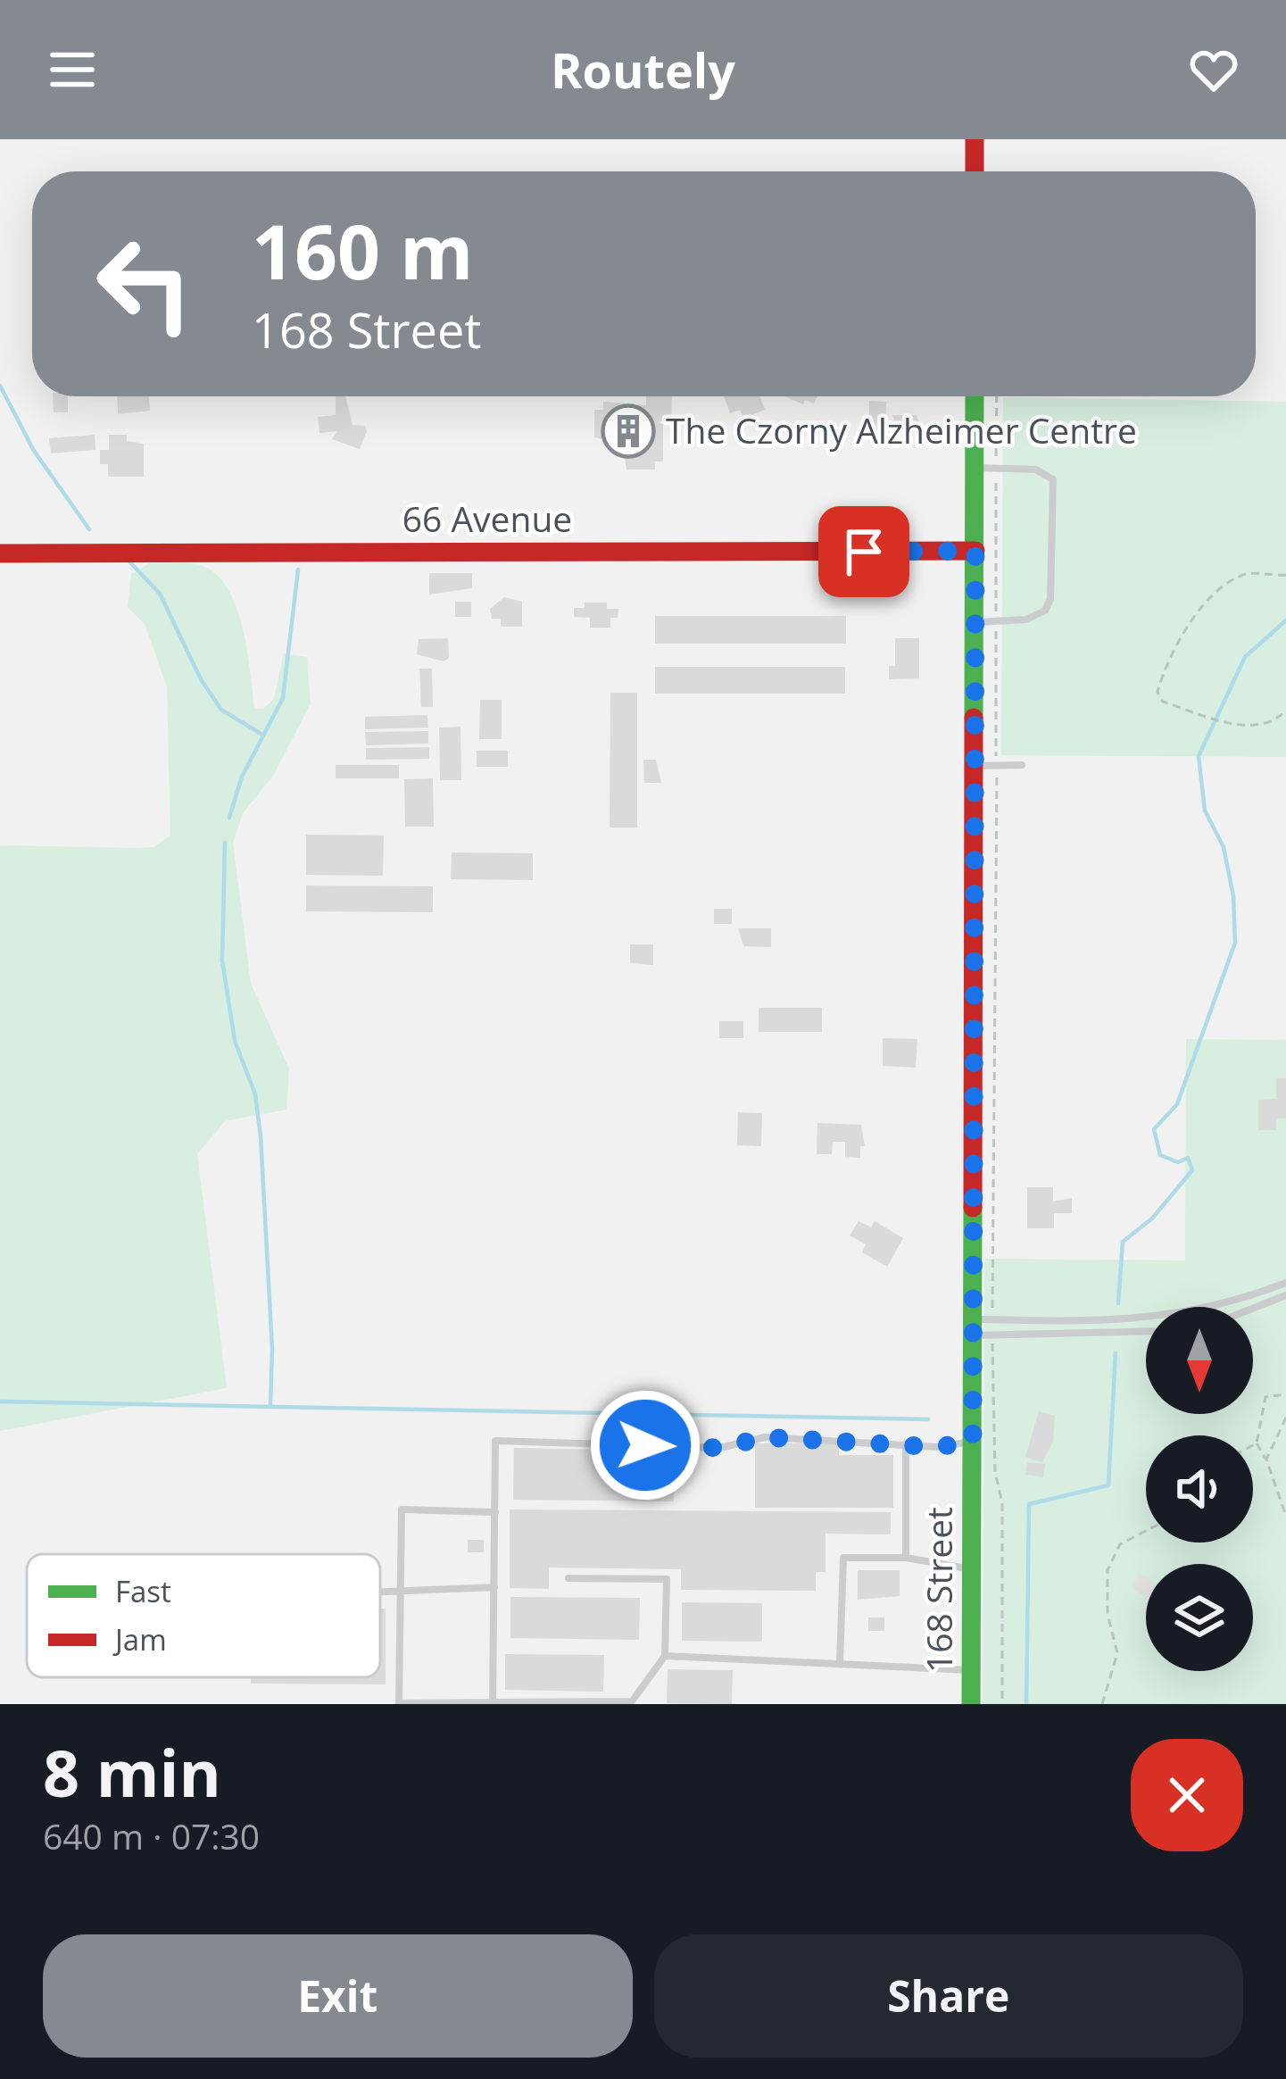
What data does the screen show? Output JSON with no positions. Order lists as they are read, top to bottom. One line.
{"streets":{"main road":["66 Avenue","168 Street"]},"crossings":[["66 Avenue","168 Street"]],"places":{"building":["The Czorny Alzheimer Centre"]},"legend":["Fast","Jam"],"north":"bottom","page":{"header":"Routely","turn":["160 m","168 Street"],"heading":["8 min","640 m · 07:30"],"buttons":["Exit","Share"]}}
